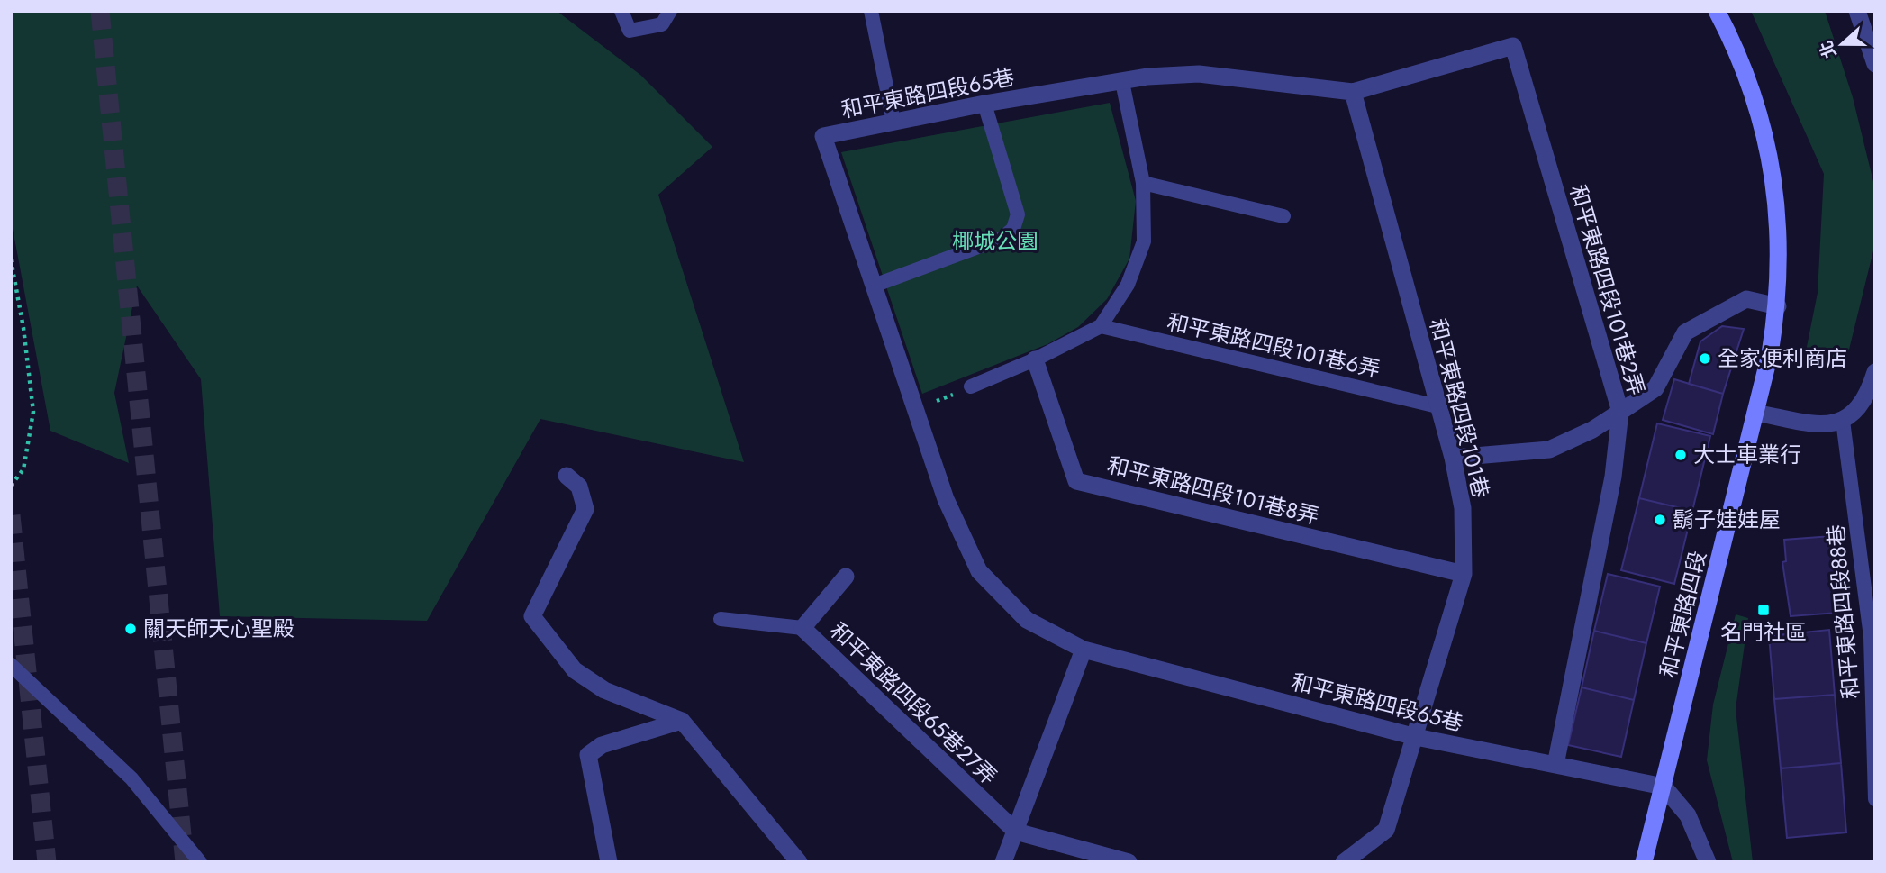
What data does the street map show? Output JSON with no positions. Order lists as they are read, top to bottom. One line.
{"streets":{"main road":["和平東路四段"],"street":["和平東路四段65巷","和平東路四段101巷2弄","和平東路四段101巷","和平東路四段101巷8弄","和平東路四段65巷27弄"],"lane":["和平東路四段101巷6弄","和平東路四段88巷"]},"crossings":[["和平東路四段65巷","和平東路四段101巷2弄"],["和平東路四段65巷","和平東路四段101巷"],["和平東路四段65巷","和平東路四段"],["和平東路四段101巷2弄","和平東路四段101巷"],["和平東路四段101巷6弄","和平東路四段101巷"],["和平東路四段101巷","和平東路四段101巷8弄"]],"parks":["椰城公園"],"places":{"other":["全家便利商店","大士車業行","鬍子娃娃屋","關天師天心聖殿"],"transit":["名門社區"]},"north":"left"}
